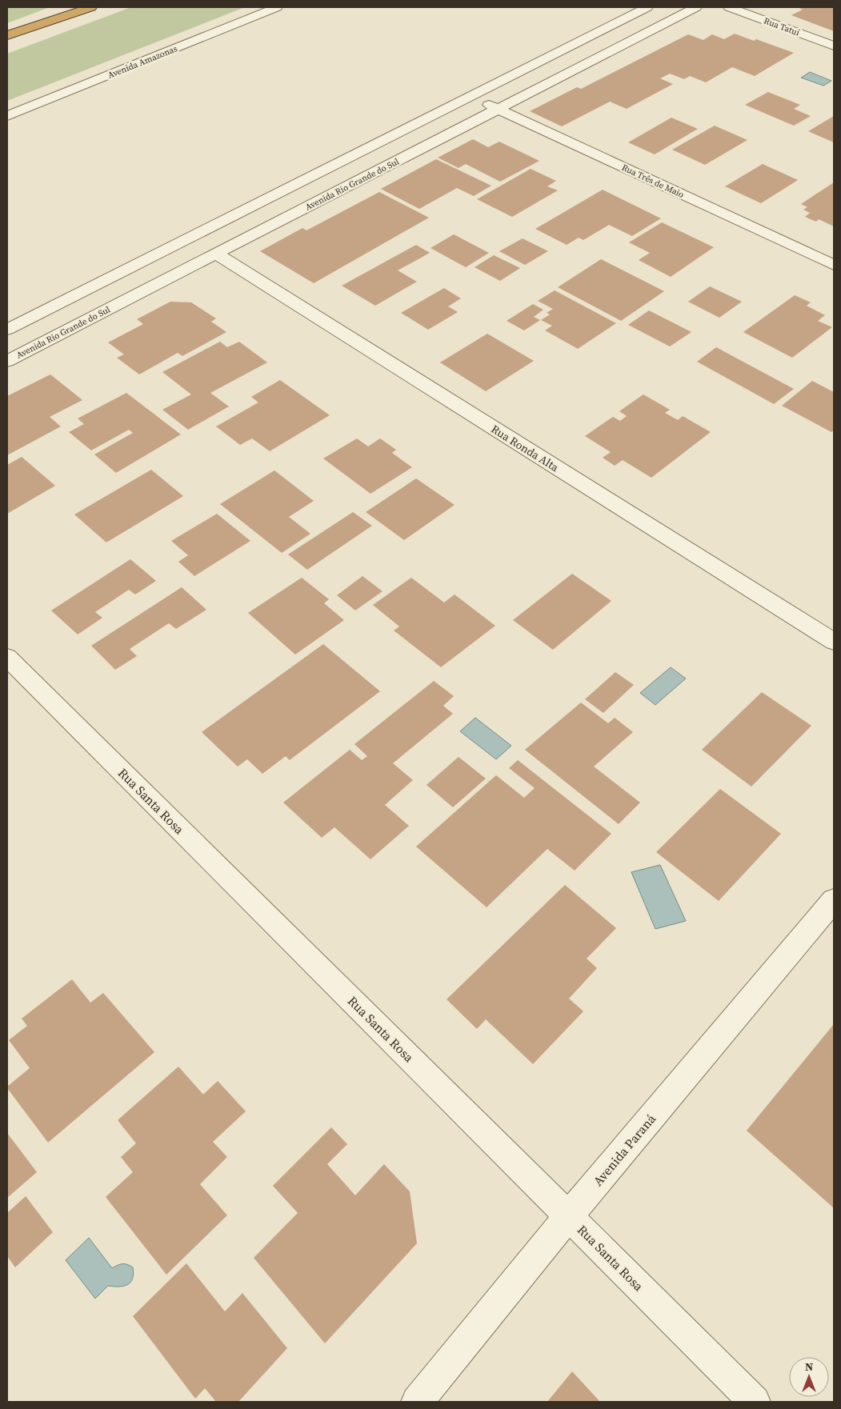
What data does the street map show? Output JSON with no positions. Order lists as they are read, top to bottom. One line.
{"streets":{"street":["Rua Tatuí","Avenida Amazonas","Rua Três de Maio","Avenida Rio Grande do Sul","Rua Ronda Alta","Rua Santa Rosa","Avenida Paraná"]},"crossings":[["Rua Três de Maio","Avenida Rio Grande do Sul"],["Avenida Rio Grande do Sul","Rua Ronda Alta"],["Rua Santa Rosa","Avenida Paraná"]],"north":"top"}
